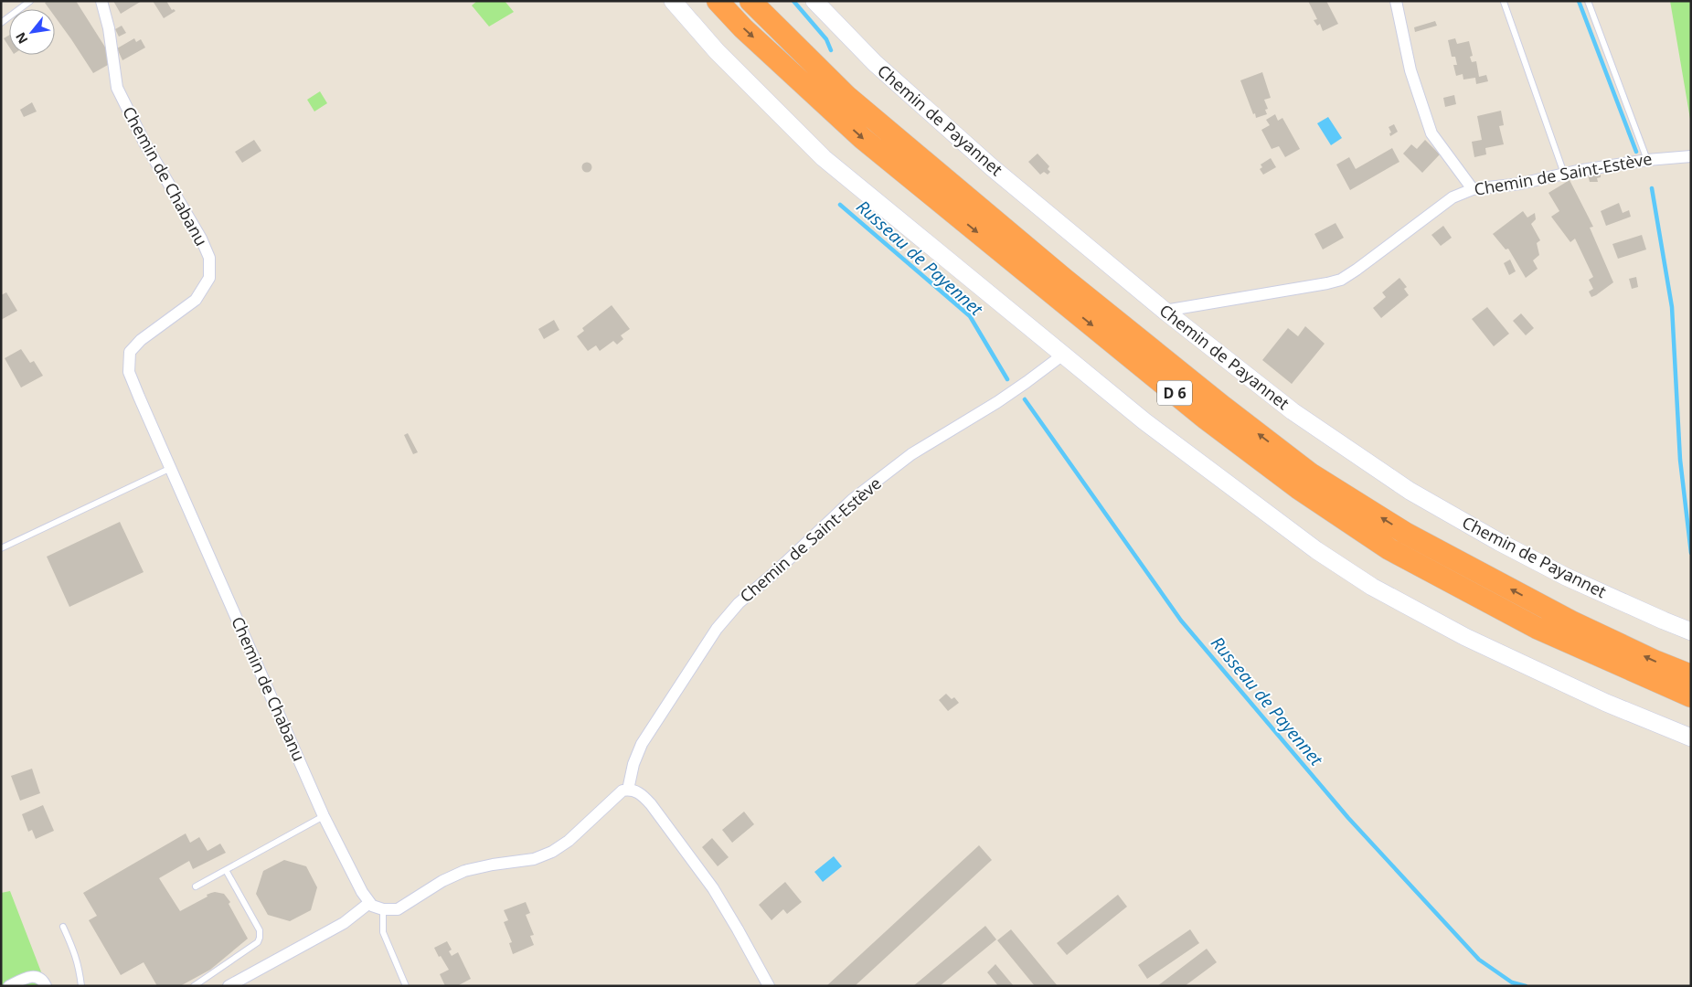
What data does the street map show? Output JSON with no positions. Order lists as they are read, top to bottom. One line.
{"streets":{"highway":["D 6"],"street":["Chemin de Payannet","Chemin de Saint-Estève","Chemin de Chabanu"]},"crossings":[["Chemin de Payannet","Chemin de Saint-Estève"]],"water":["Russeau de Payennet"],"north":"bottom left"}
